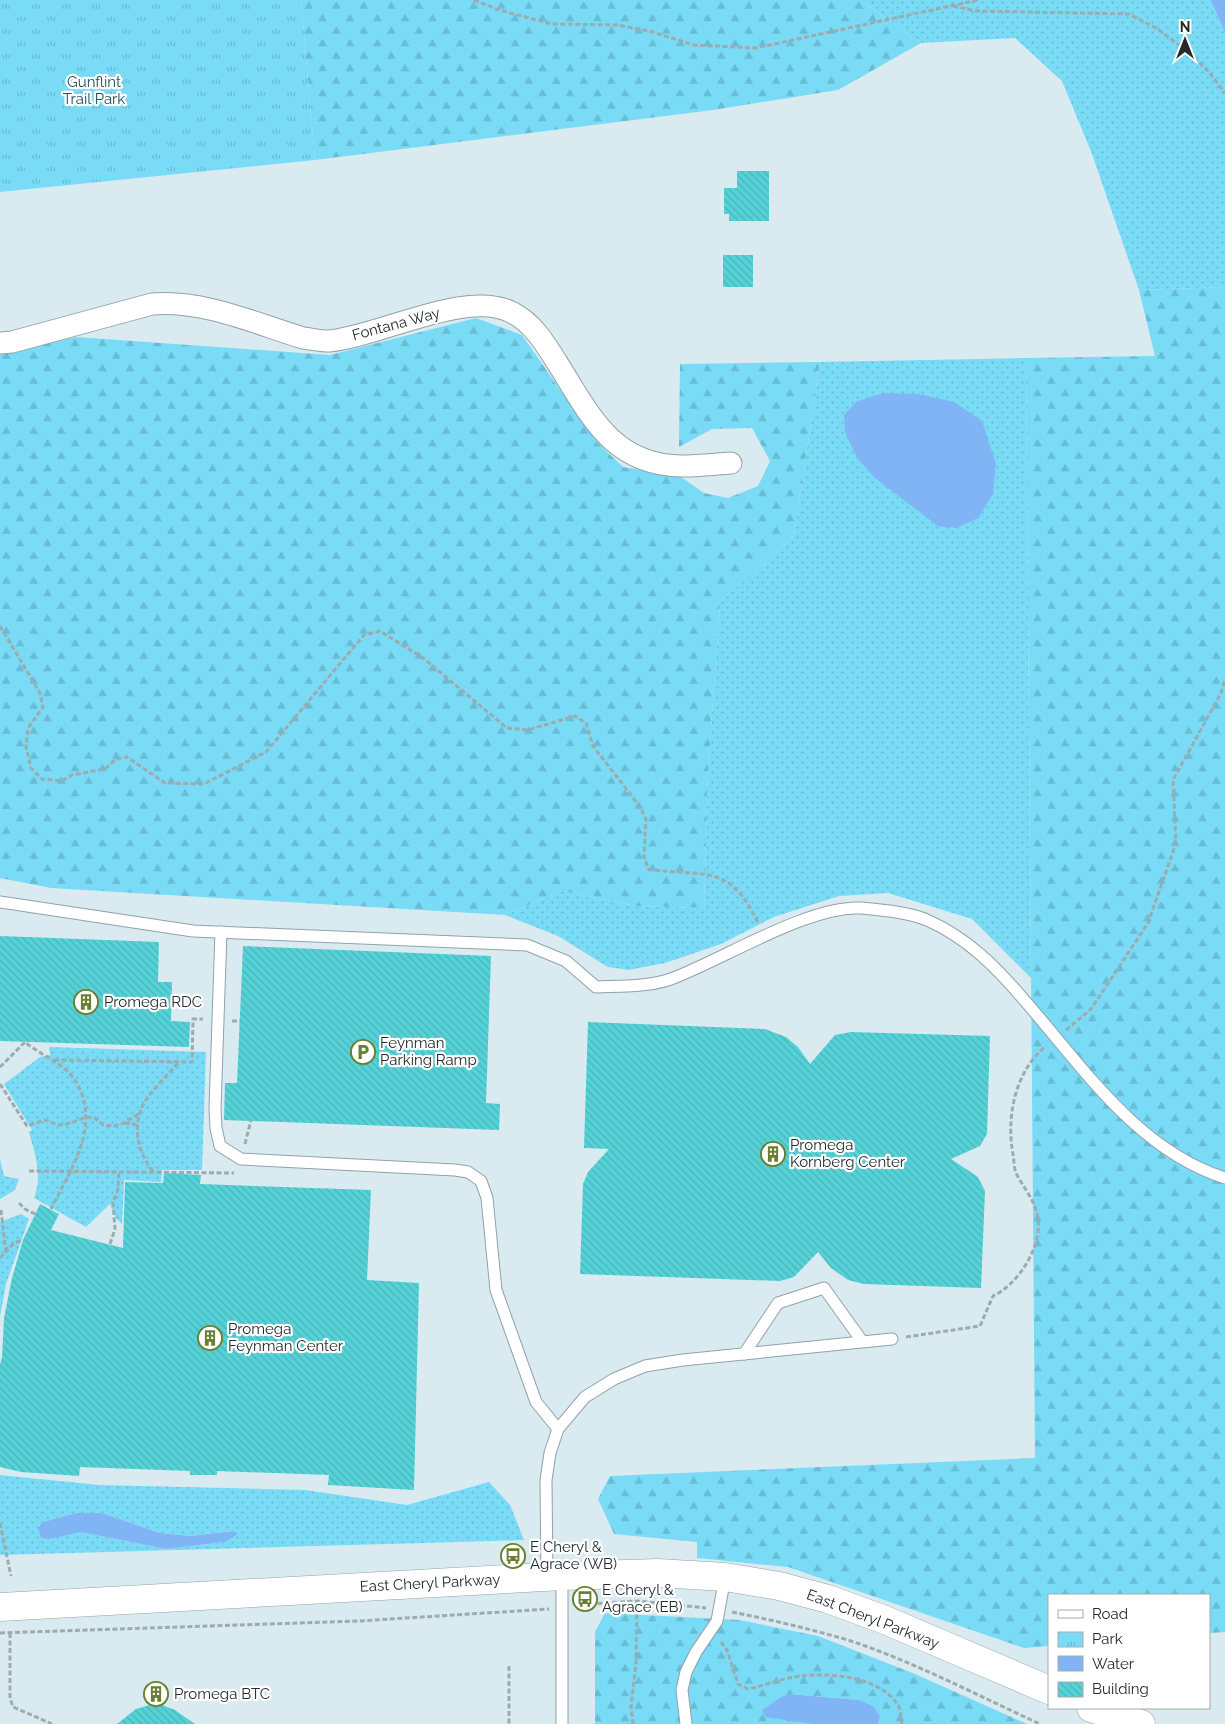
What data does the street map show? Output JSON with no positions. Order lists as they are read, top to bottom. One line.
{"streets":{"street":["Fontana Way","East Cheryl Parkway"]},"parks":["Gunflint Trail Park"],"places":{"building":["Promega RDC","Promega Kornberg Center","Promega Feynman Center","Promega BTC"],"parking":["Feynman Parking Ramp"],"bus stop":["E Cheryl & Agrace (WB)","E Cheryl & Agrace (EB)"]},"legend":["Road","Park","Water","Building"],"north":"top"}
